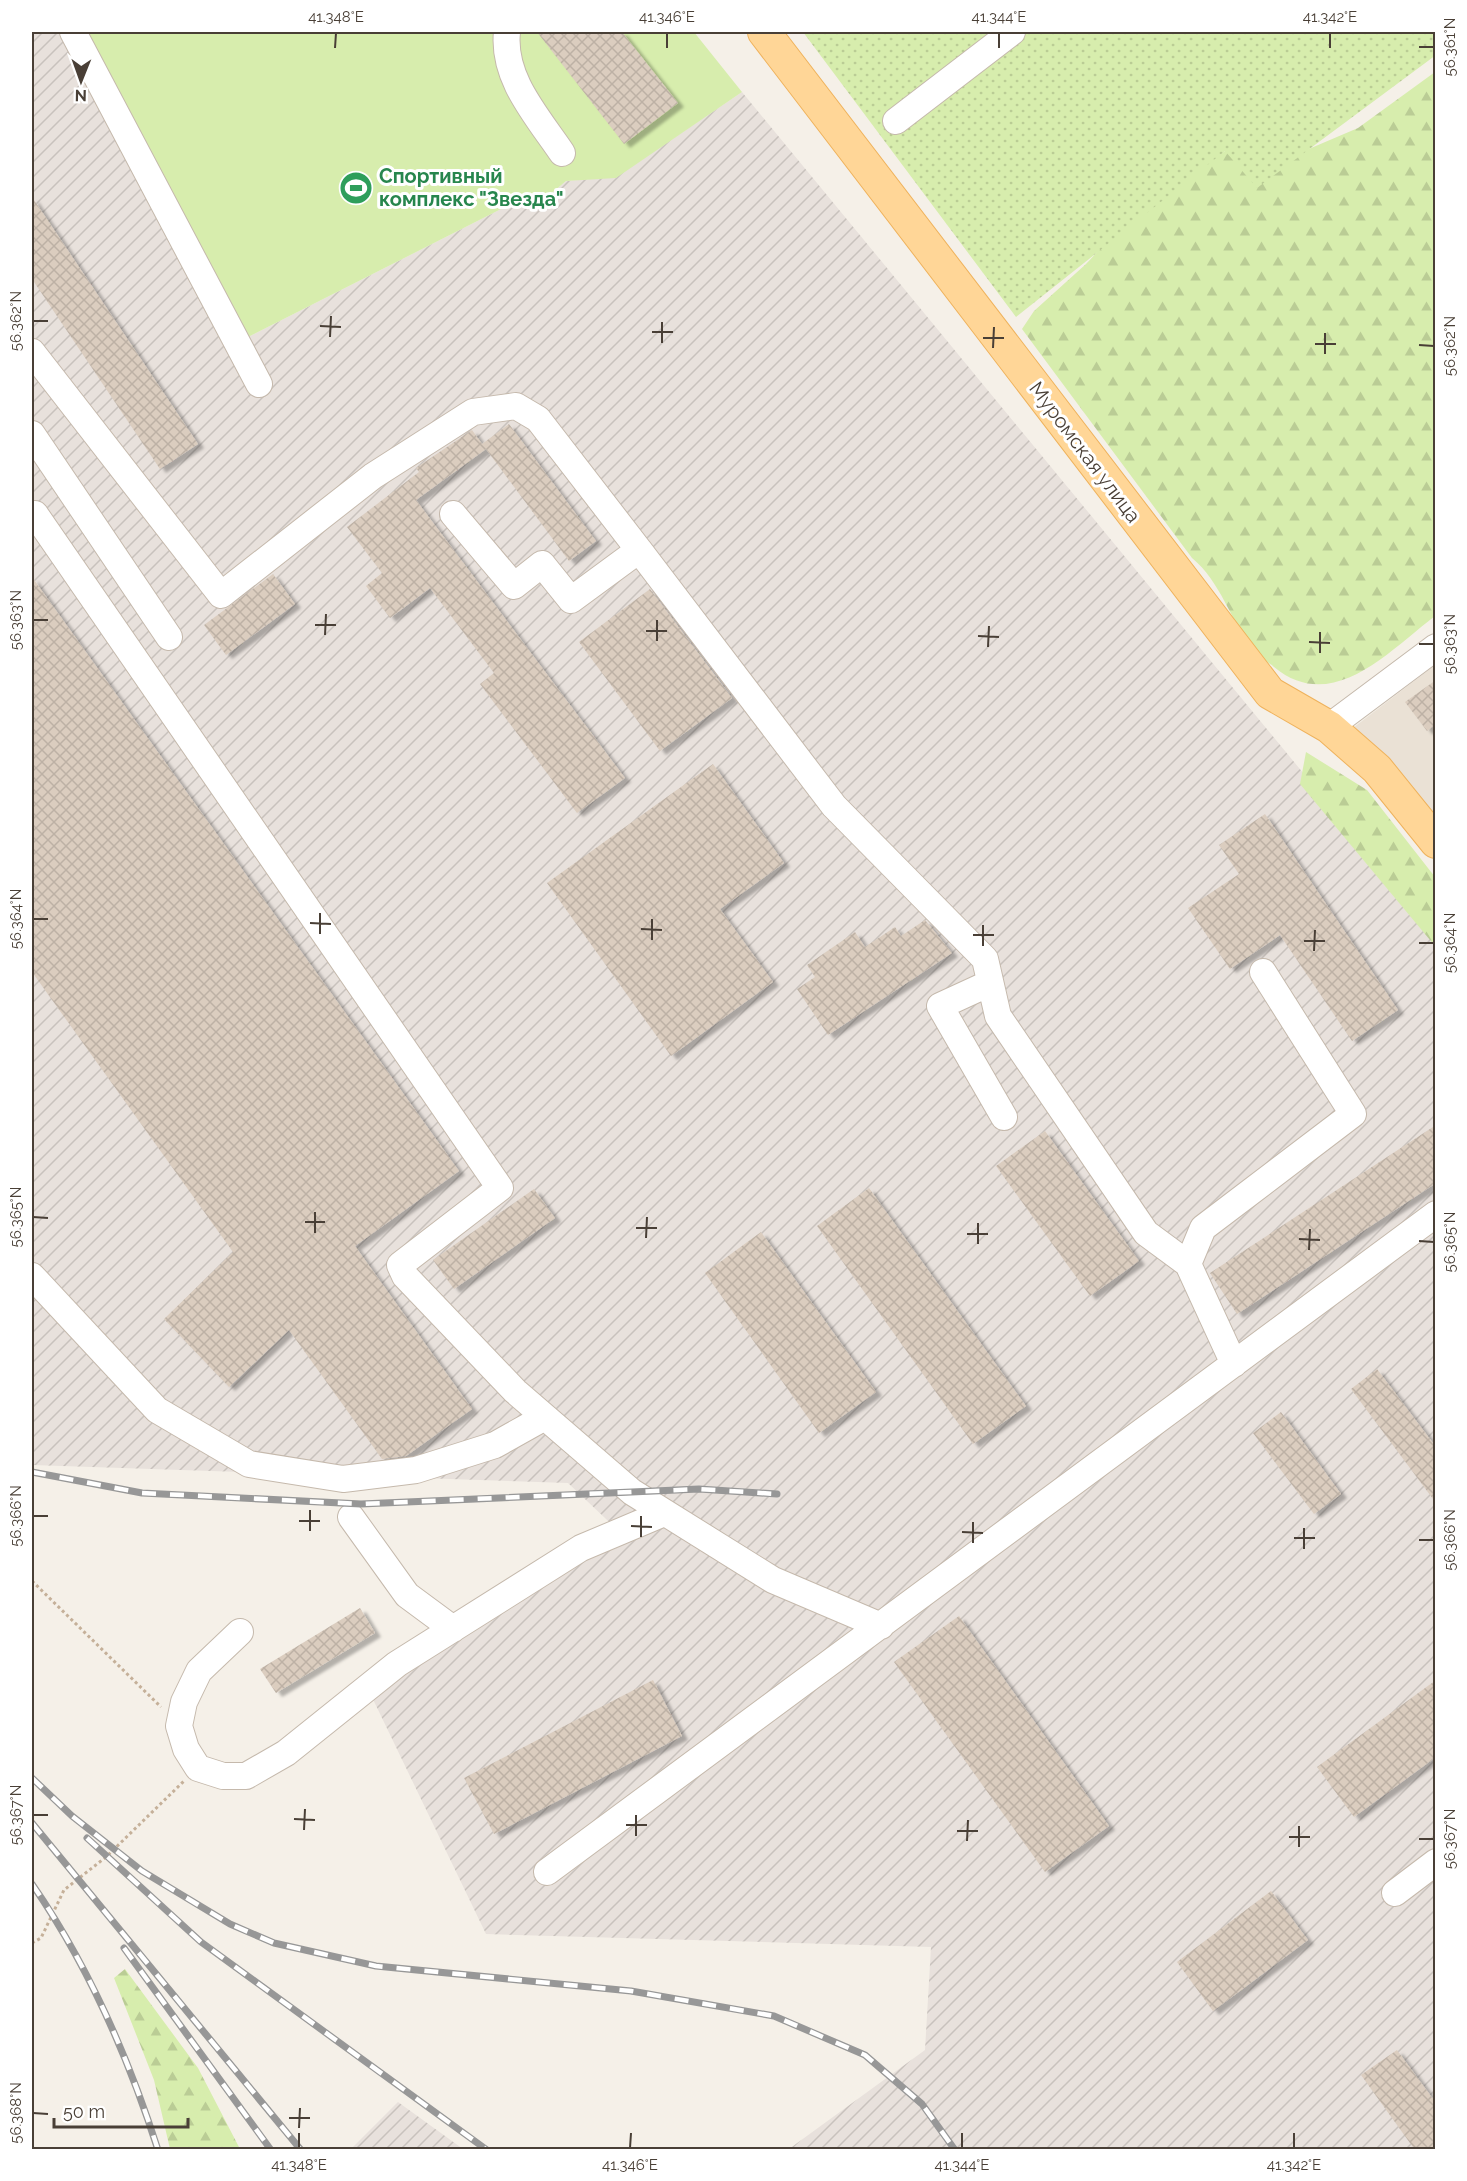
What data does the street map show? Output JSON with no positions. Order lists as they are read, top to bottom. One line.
{"streets":{"main road":["Муромская улица"]},"places":{"sports":["Спортивный комплекс \"Звезда\""]},"scale_bar":"50 m","north":"bottom","coordinates":["41.348°E","41.346°E","41.344°E","41.342°E","56.361°N","56.362°N","56.363°N","56.364°N","56.365°N","56.366°N","56.367°N","56.368°N"]}
